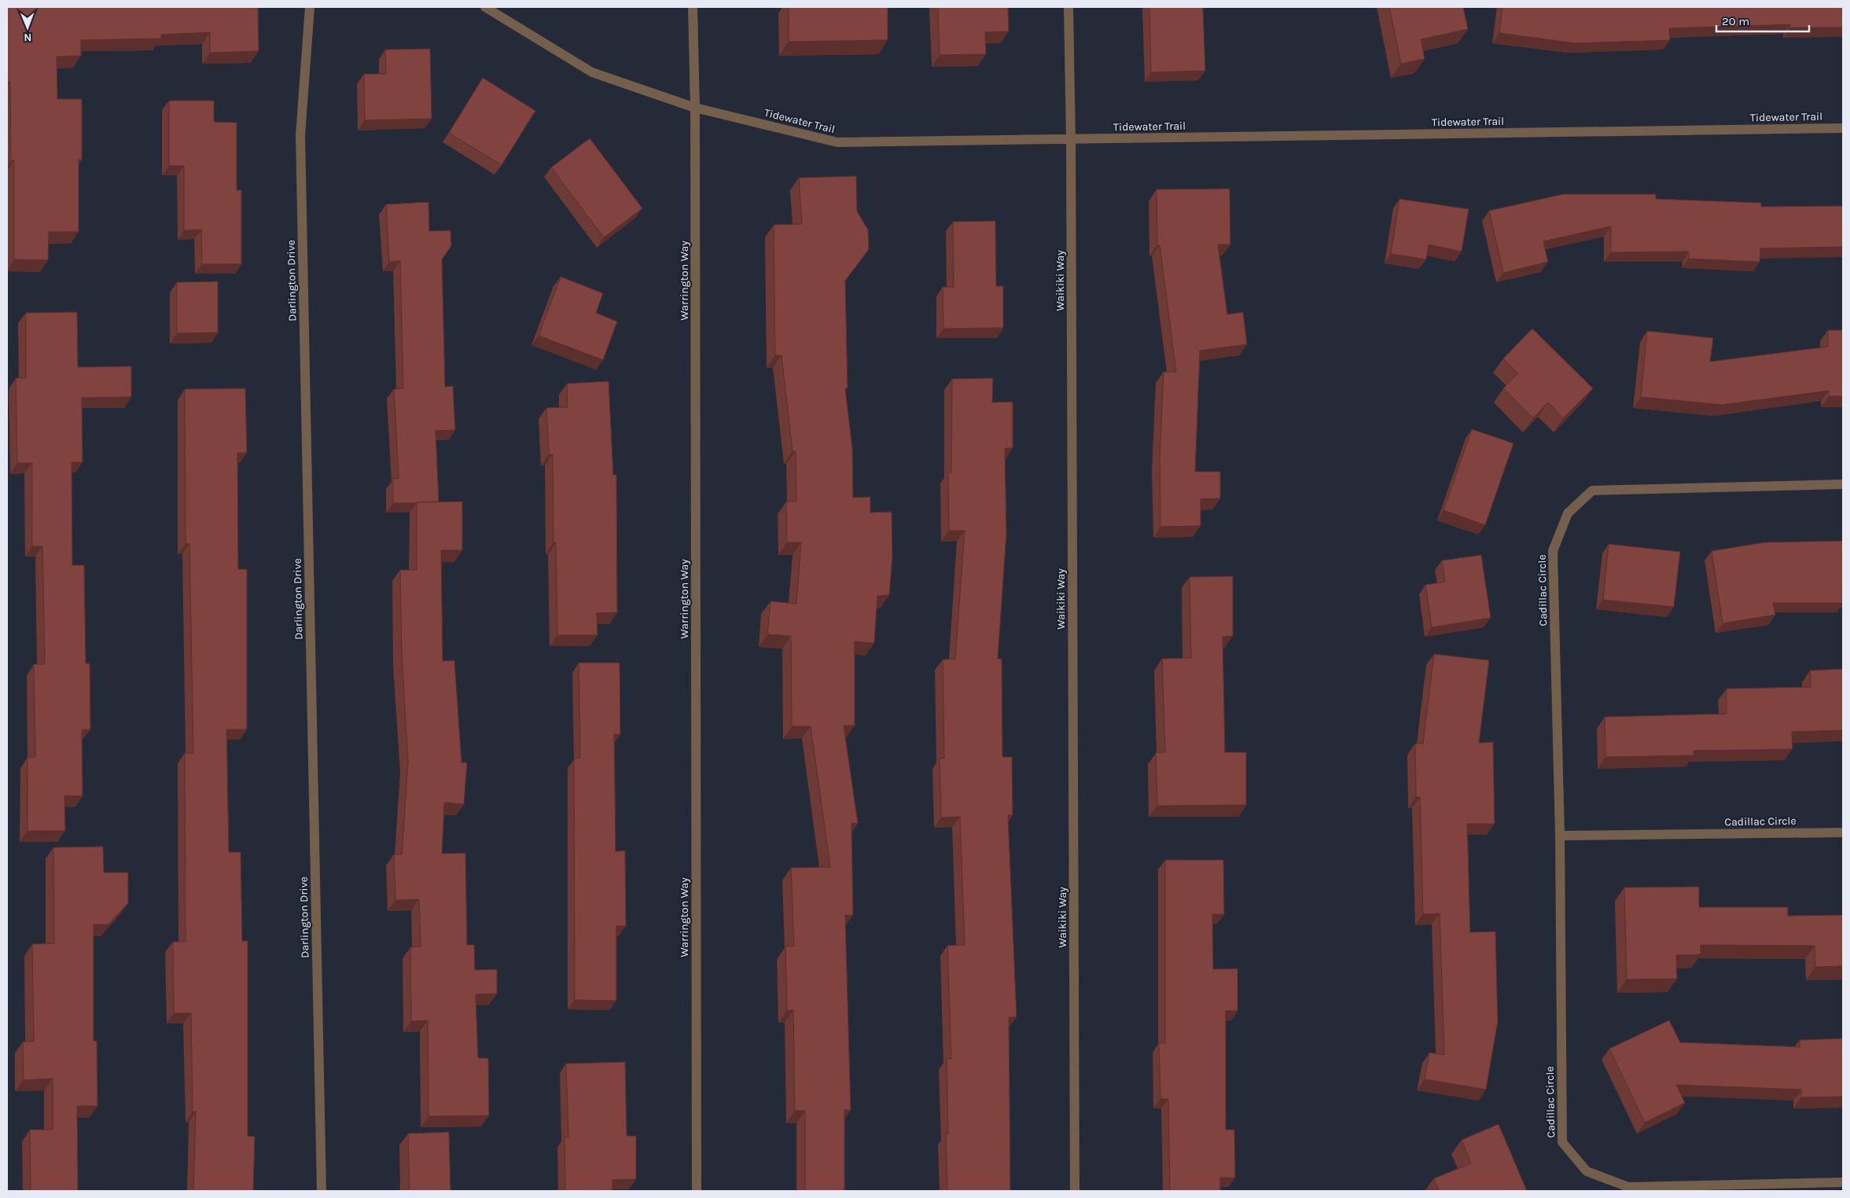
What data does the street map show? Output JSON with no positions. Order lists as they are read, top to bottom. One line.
{"streets":{"street":["Tidewater Trail","Darlington Drive","Warrington Way","Waikiki Way","Cadillac Circle"]},"crossings":[["Tidewater Trail","Warrington Way"],["Tidewater Trail","Waikiki Way"]],"scale_bar":"20 m","north":"bottom"}
